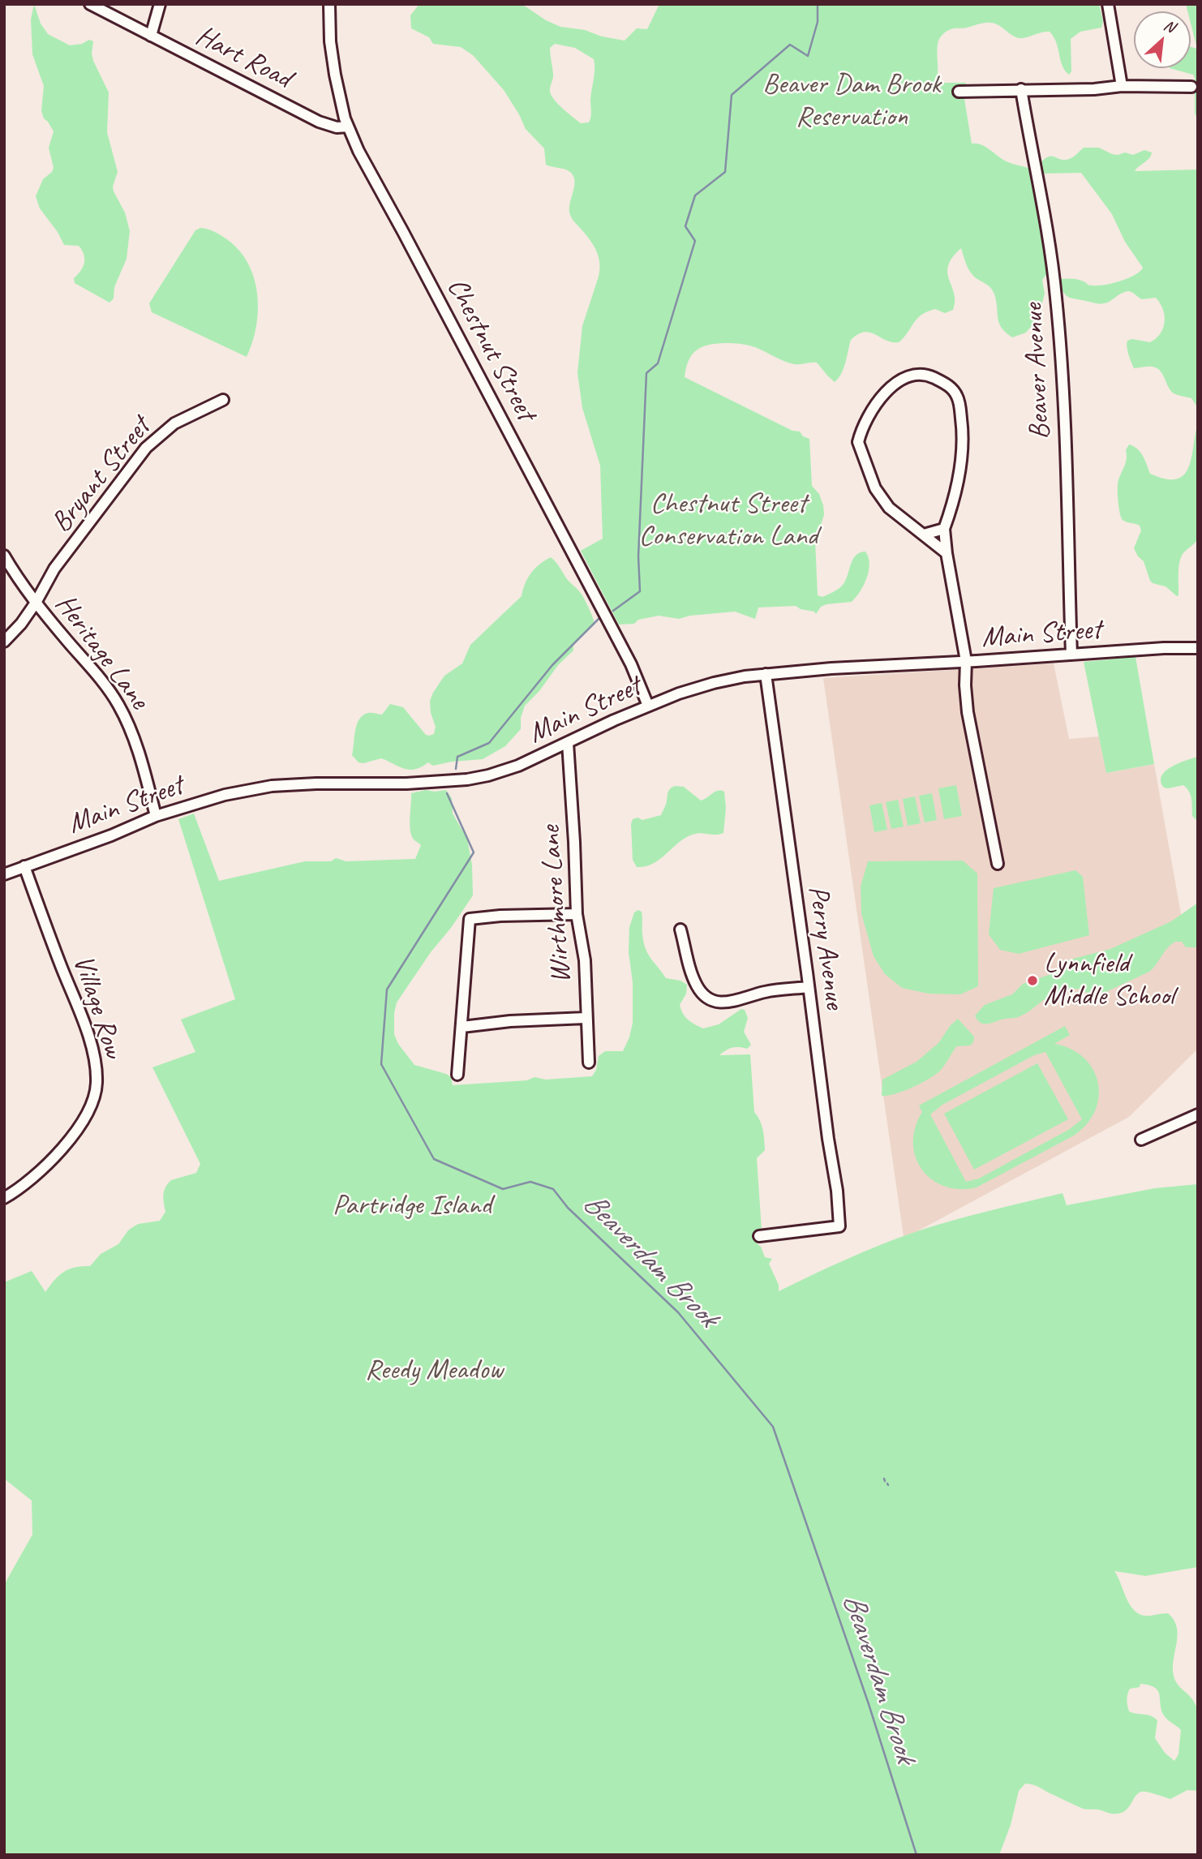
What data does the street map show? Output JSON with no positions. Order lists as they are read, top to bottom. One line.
{"streets":{"street":["Hart Road","Chestnut Street","Beaver Avenue","Bryant Street","Main Street","Heritage Lane","Wirthmore Lane","Perry Avenue","Village Row"]},"crossings":[["Hart Road","Chestnut Street"],["Chestnut Street","Main Street"],["Beaver Avenue","Main Street"],["Bryant Street","Heritage Lane"],["Main Street","Heritage Lane"],["Main Street","Wirthmore Lane"],["Main Street","Perry Avenue"],["Main Street","Village Row"]],"water":["Beaverdam Brook"],"parks":["Beaver Dam Brook Reservation","Chestnut Street Conservation Land","Partridge Island","Reedy Meadow"],"places":["Lynnfield Middle School"],"north":"top right"}
